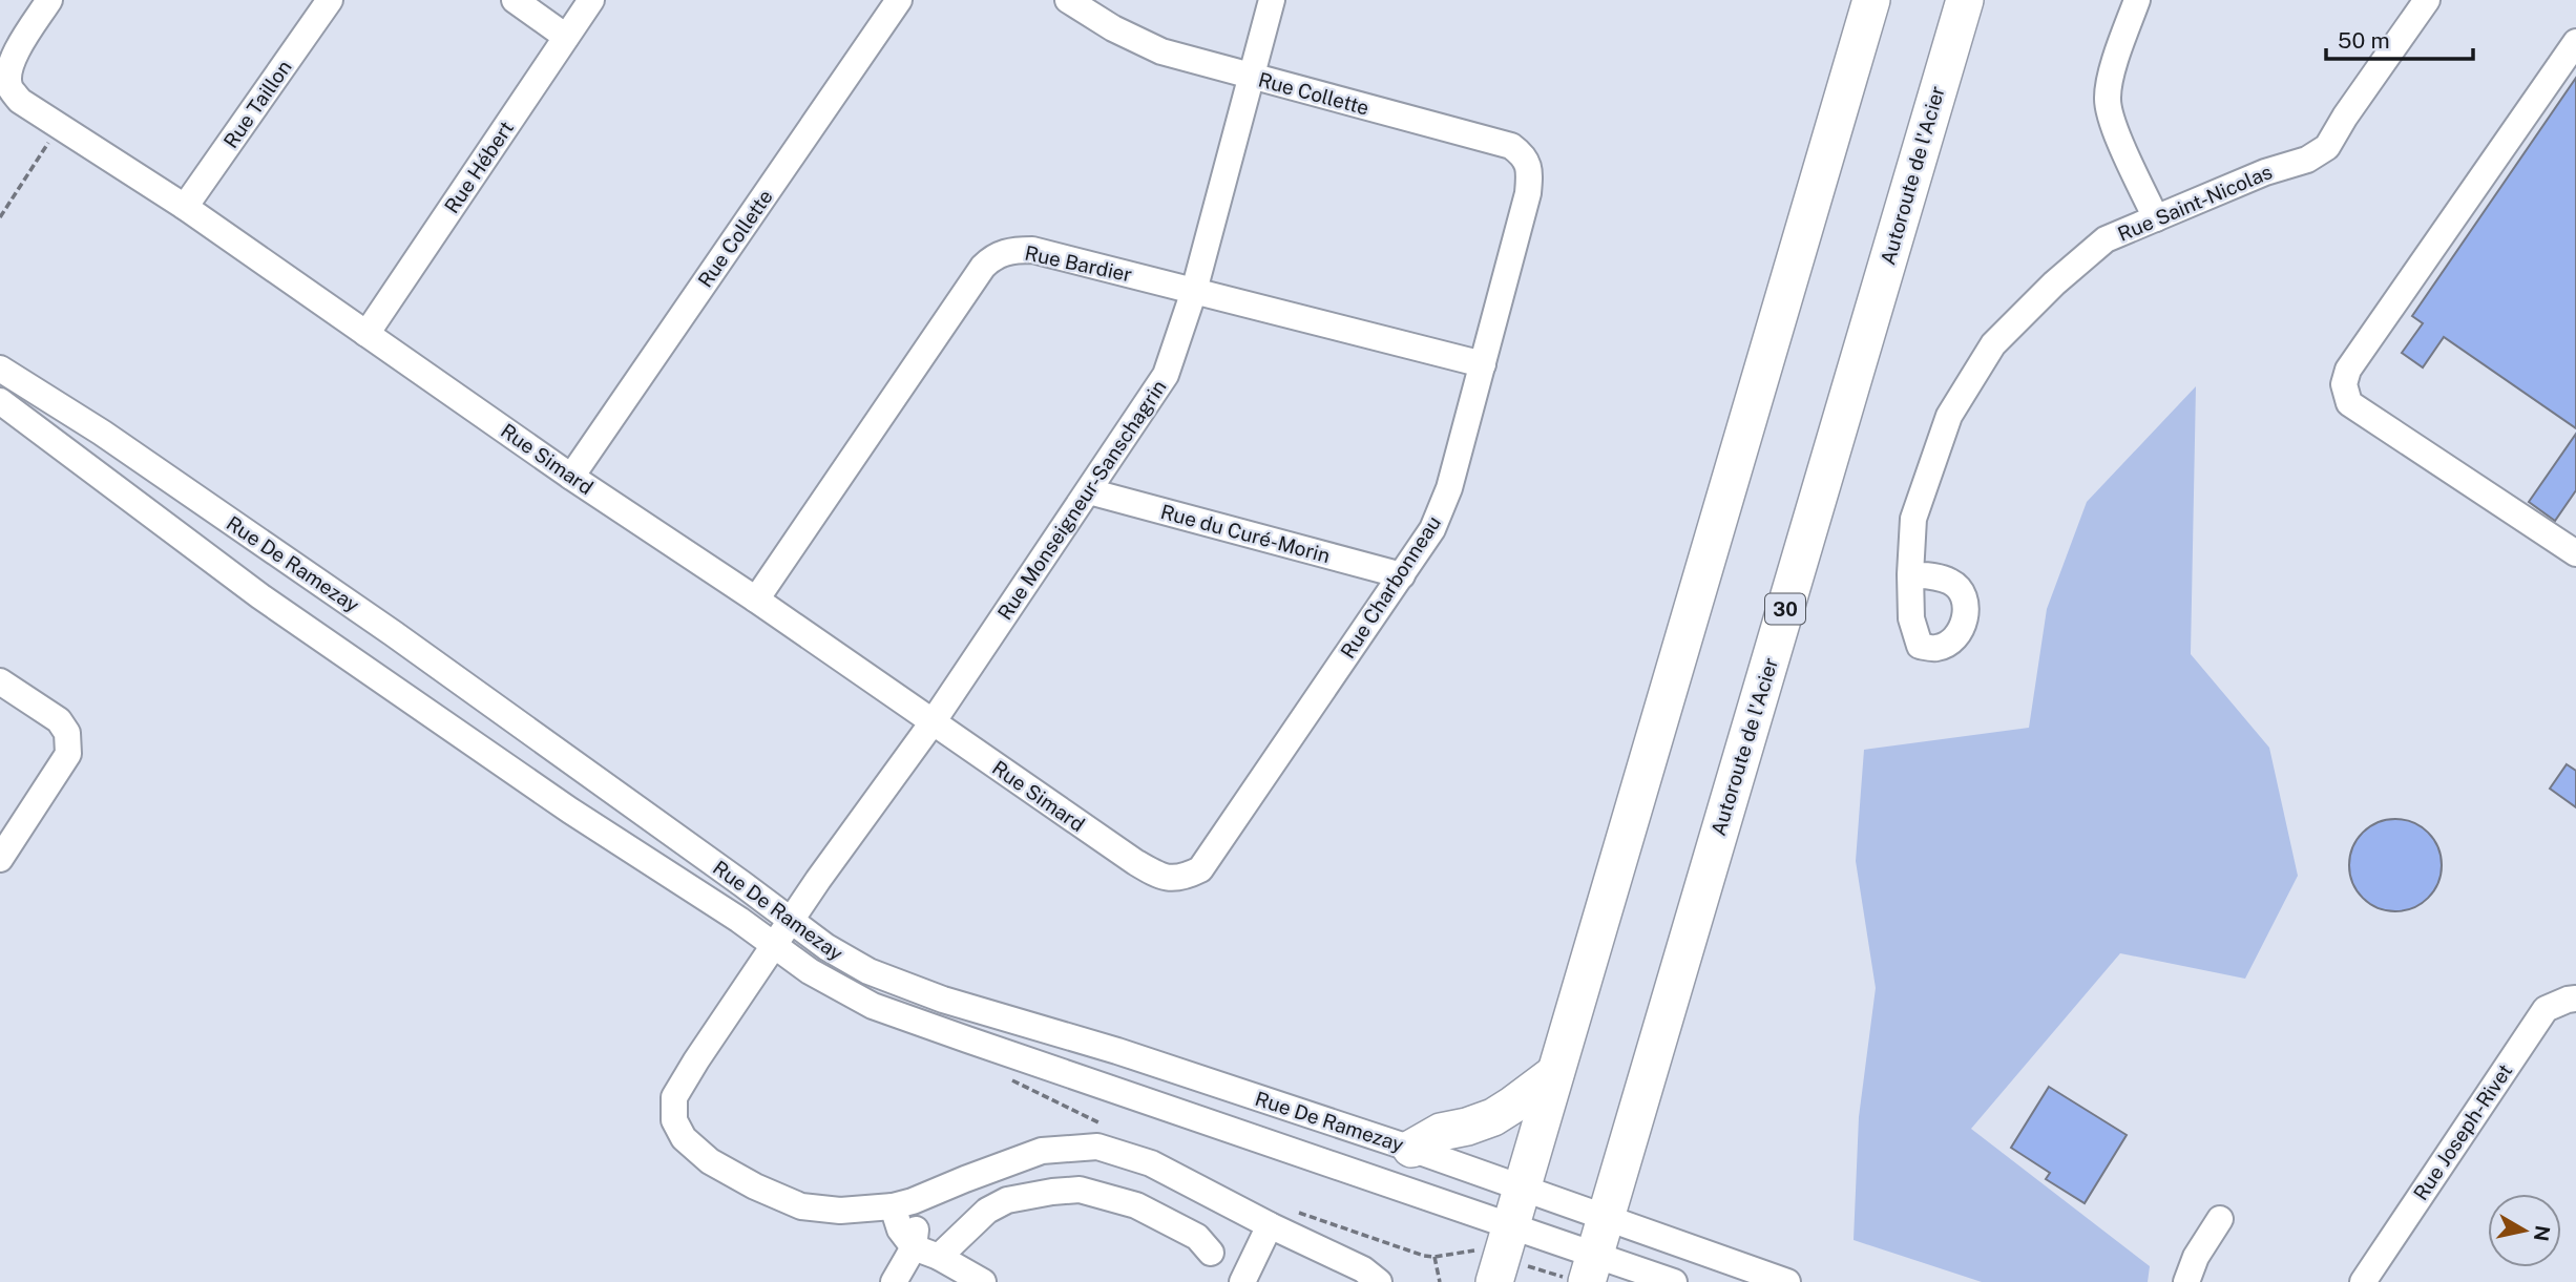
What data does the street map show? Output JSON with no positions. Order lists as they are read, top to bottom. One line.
{"streets":{"highway":["Autoroute de l'Acier","30"],"street":["Rue Collette","Rue Taillon","Rue Hébert","Rue Saint-Nicolas","Rue Bardier","Rue Simard","Rue Monseigneur-Sanschagrin","Rue du Curé-Morin","Rue De Ramezay","Rue Charbonneau","Rue Joseph-Rivet"]},"crossings":[["Rue Collette","Rue Simard"],["Rue Collette","Rue Monseigneur-Sanschagrin"],["Rue Collette","Rue Charbonneau"],["Rue Taillon","Rue Simard"],["Rue Hébert","Rue Simard"],["Autoroute de l'Acier","Rue De Ramezay"],["Rue Bardier","Rue Simard"],["Rue Bardier","Rue Monseigneur-Sanschagrin"],["Rue Bardier","Rue Charbonneau"],["Rue Simard","Rue Monseigneur-Sanschagrin"],["Rue Simard","Rue Charbonneau"],["Rue Monseigneur-Sanschagrin","Rue du Curé-Morin"],["Rue Monseigneur-Sanschagrin","Rue De Ramezay"],["Rue du Curé-Morin","Rue Charbonneau"]],"scale_bar":"50 m","north":"right"}
